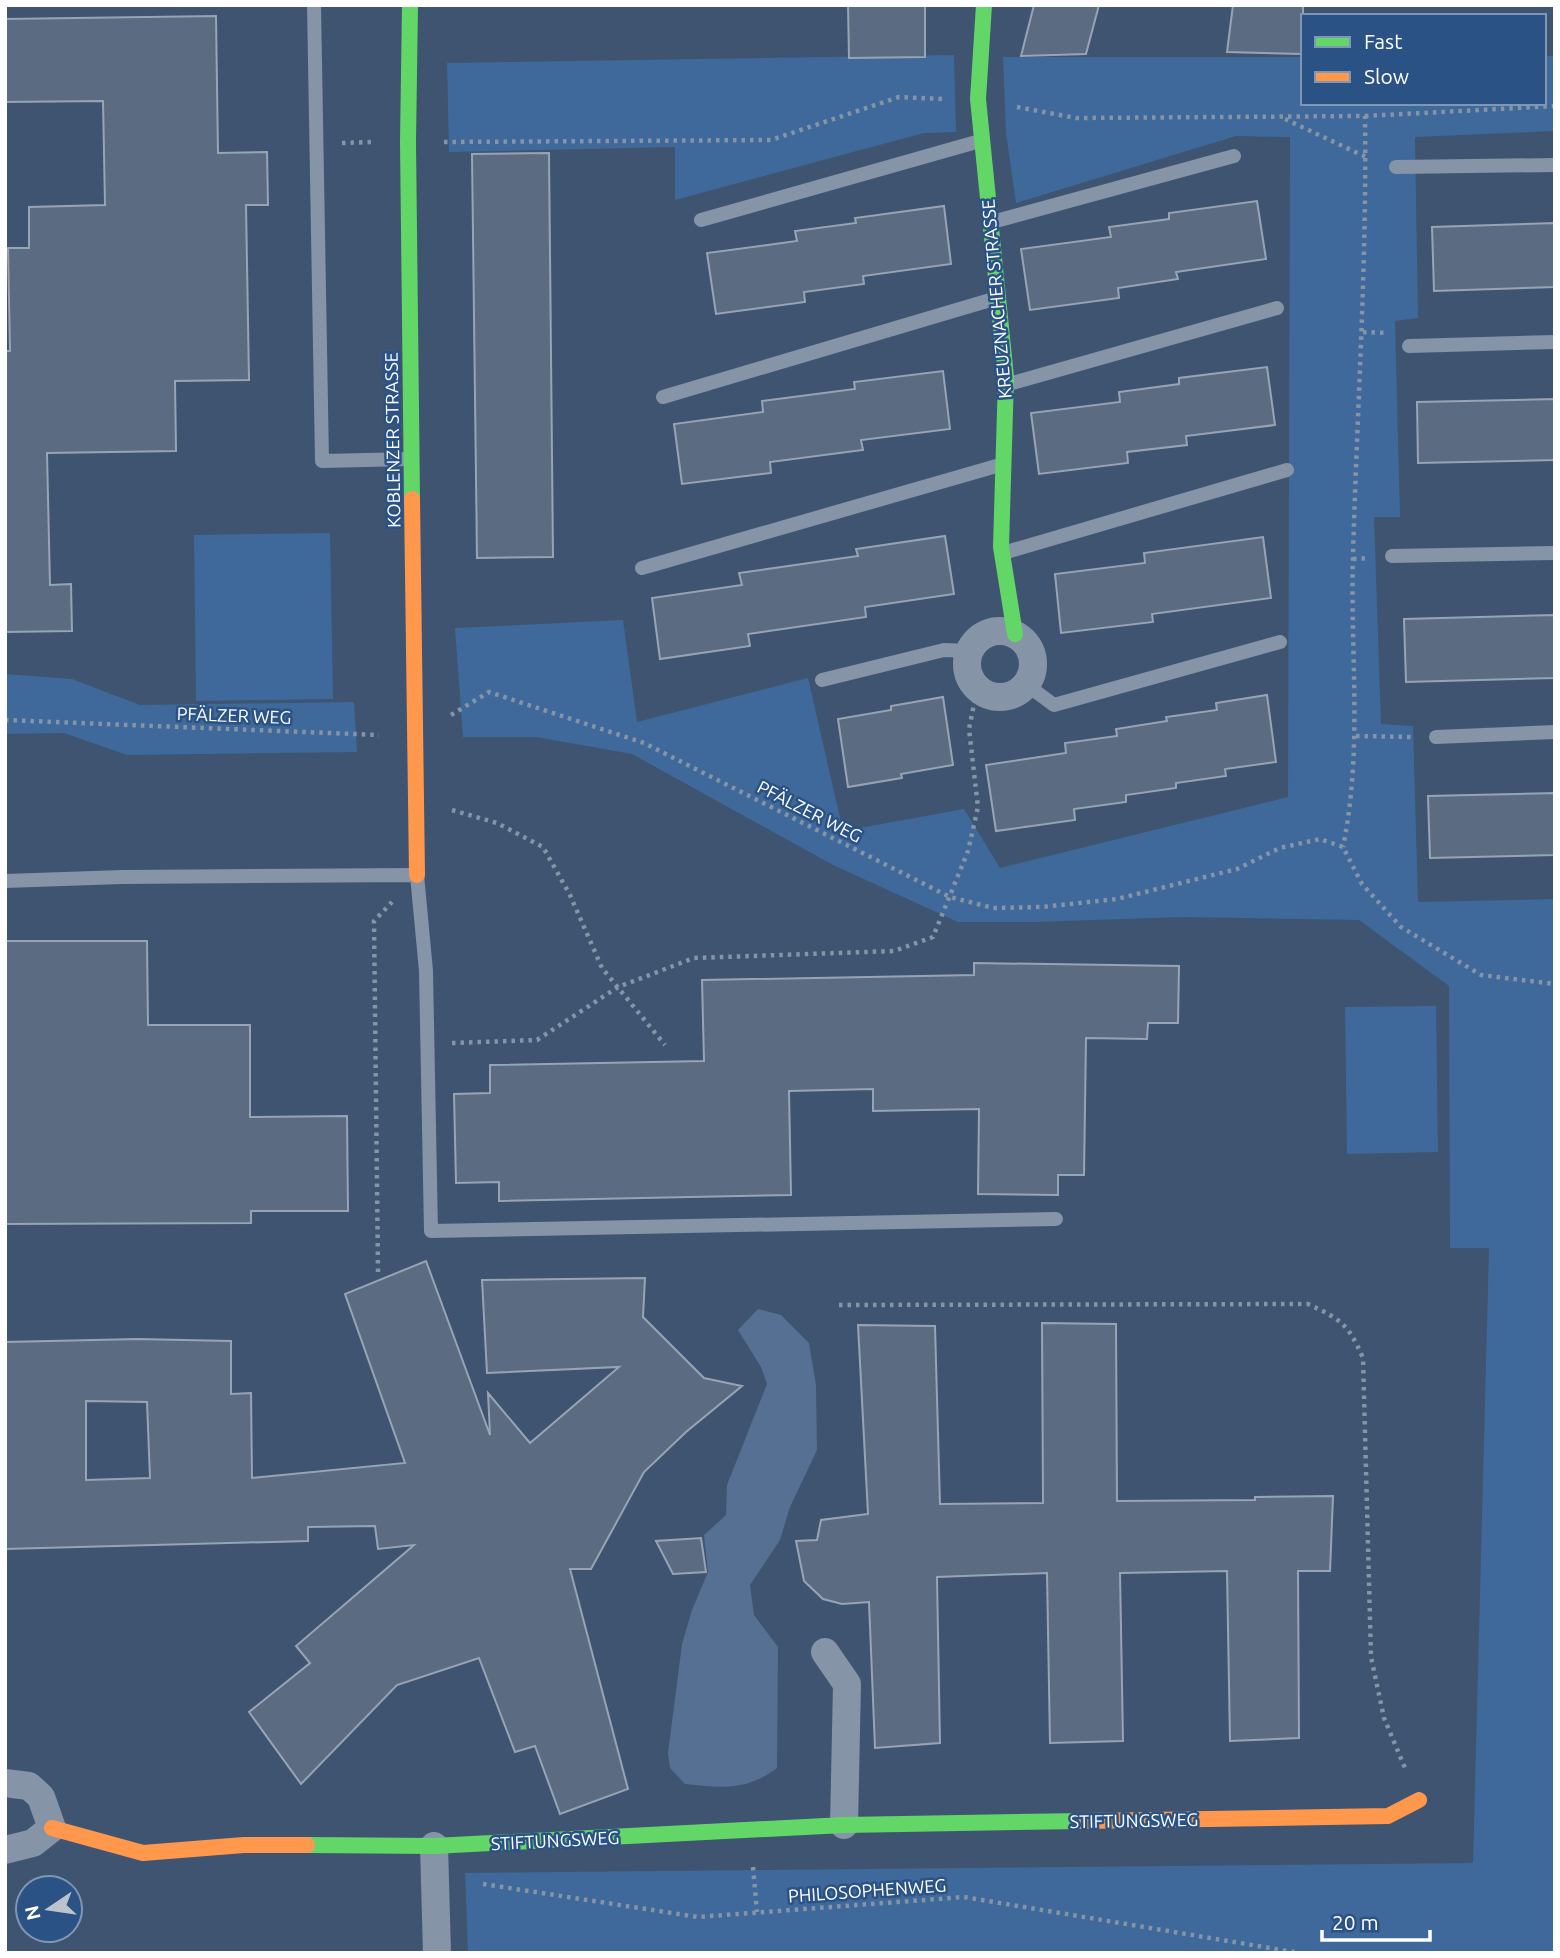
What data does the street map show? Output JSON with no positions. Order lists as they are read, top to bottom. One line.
{"streets":{"street":["KREUZNACHER STRASSE","KOBLENZER STRASSE","STIFTUNGSWEG"],"path":["PFÄLZER WEG","PHILOSOPHENWEG"]},"crossings":[["KOBLENZER STRASSE","PFÄLZER WEG"]],"legend":["Fast","Slow"],"scale_bar":"20 m","north":"left"}
